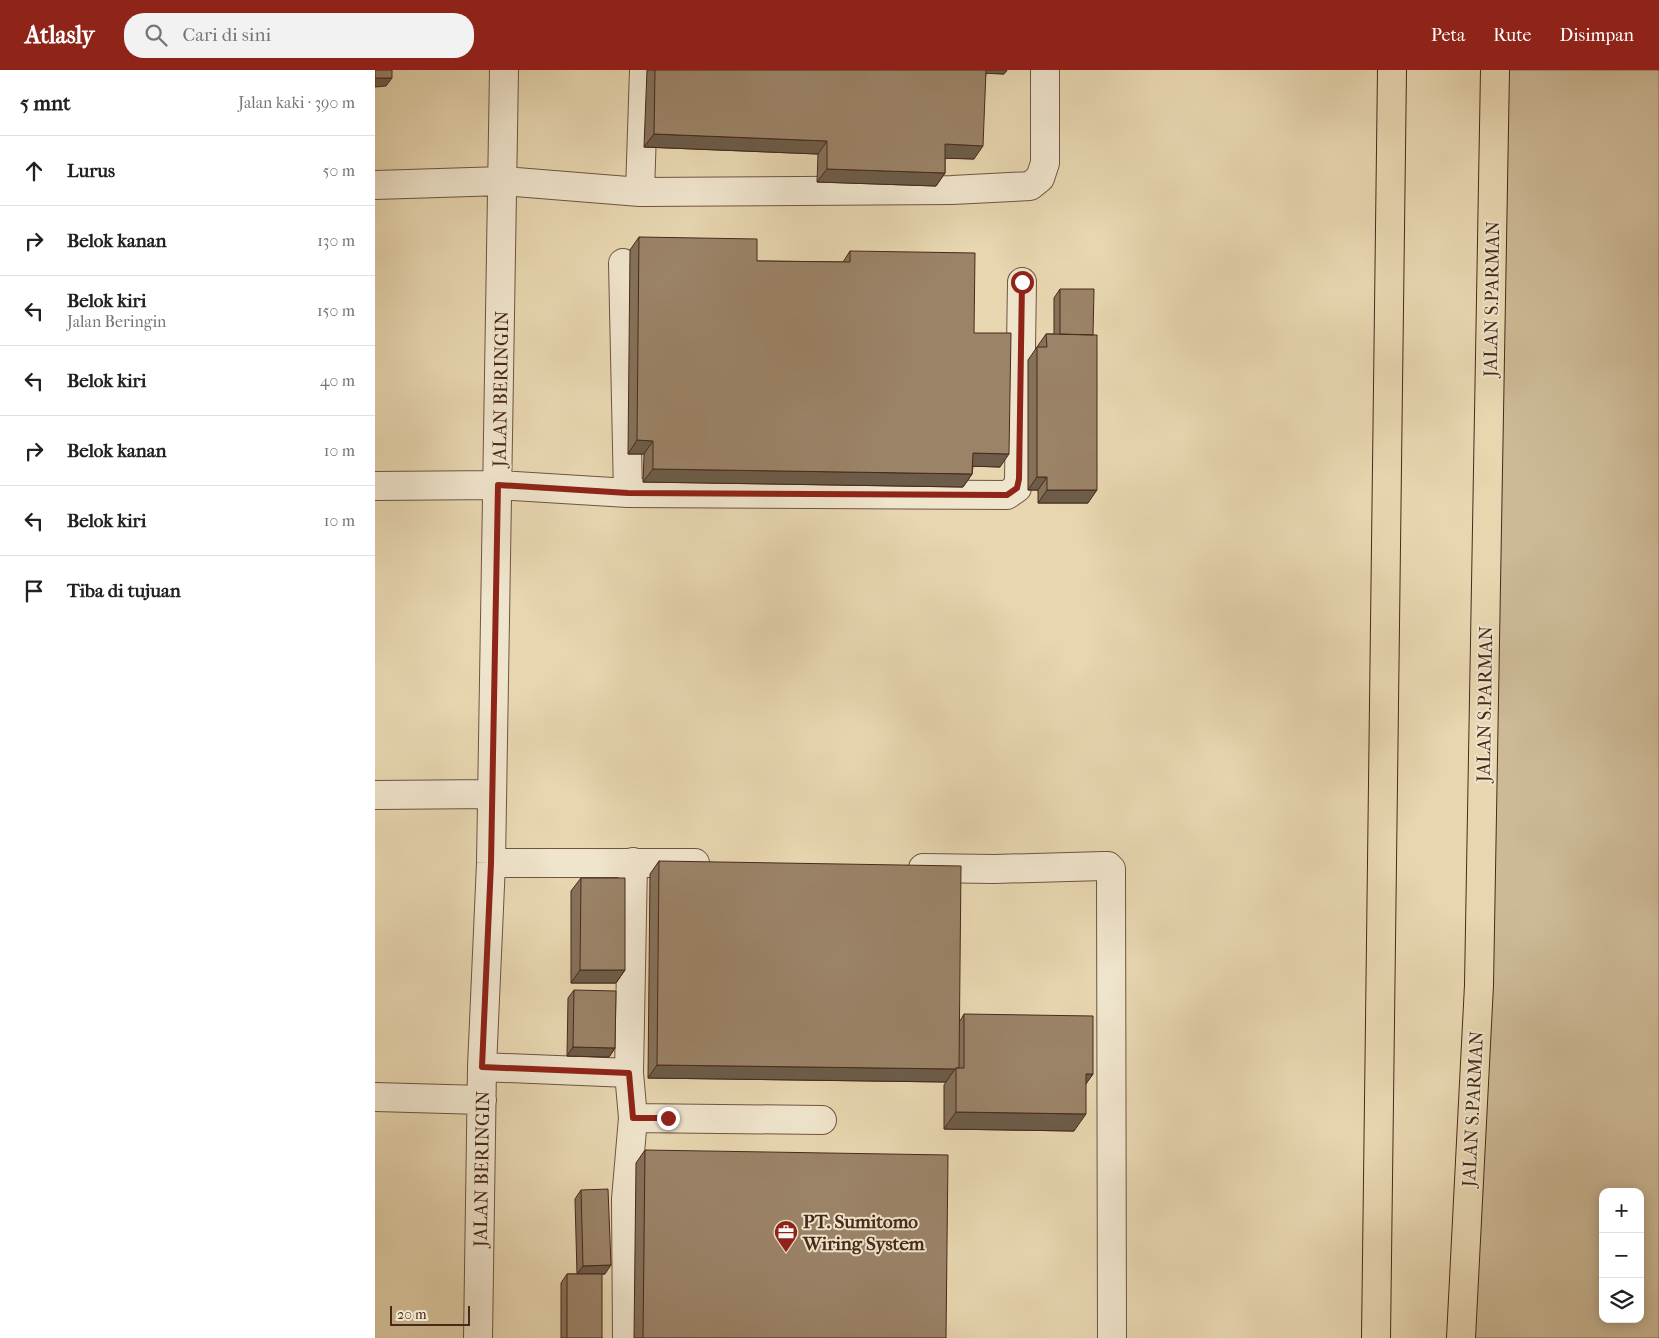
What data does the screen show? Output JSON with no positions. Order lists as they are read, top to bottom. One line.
{"streets":{"main road":["JALAN S.PARMAN"],"street":["JALAN BERINGIN"]},"places":{"office":["PT. Sumitomo Wiring System"]},"scale_bar":"20 m","page":{"header":"Atlasly","search":"Cari di sini","nav":["Peta","Rute","Disimpan"],"heading":["5 mnt","Jalan kaki · 390 m"],"list":[["Lurus","50 m"],["Belok kanan","130 m"],["Belok kiri","Jalan Beringin","150 m"],["Belok kiri","40 m"],["Belok kanan","10 m"],["Belok kiri","10 m"],"Tiba di tujuan"],"map_buttons":["+","−"],"scale":"20 m"}}
